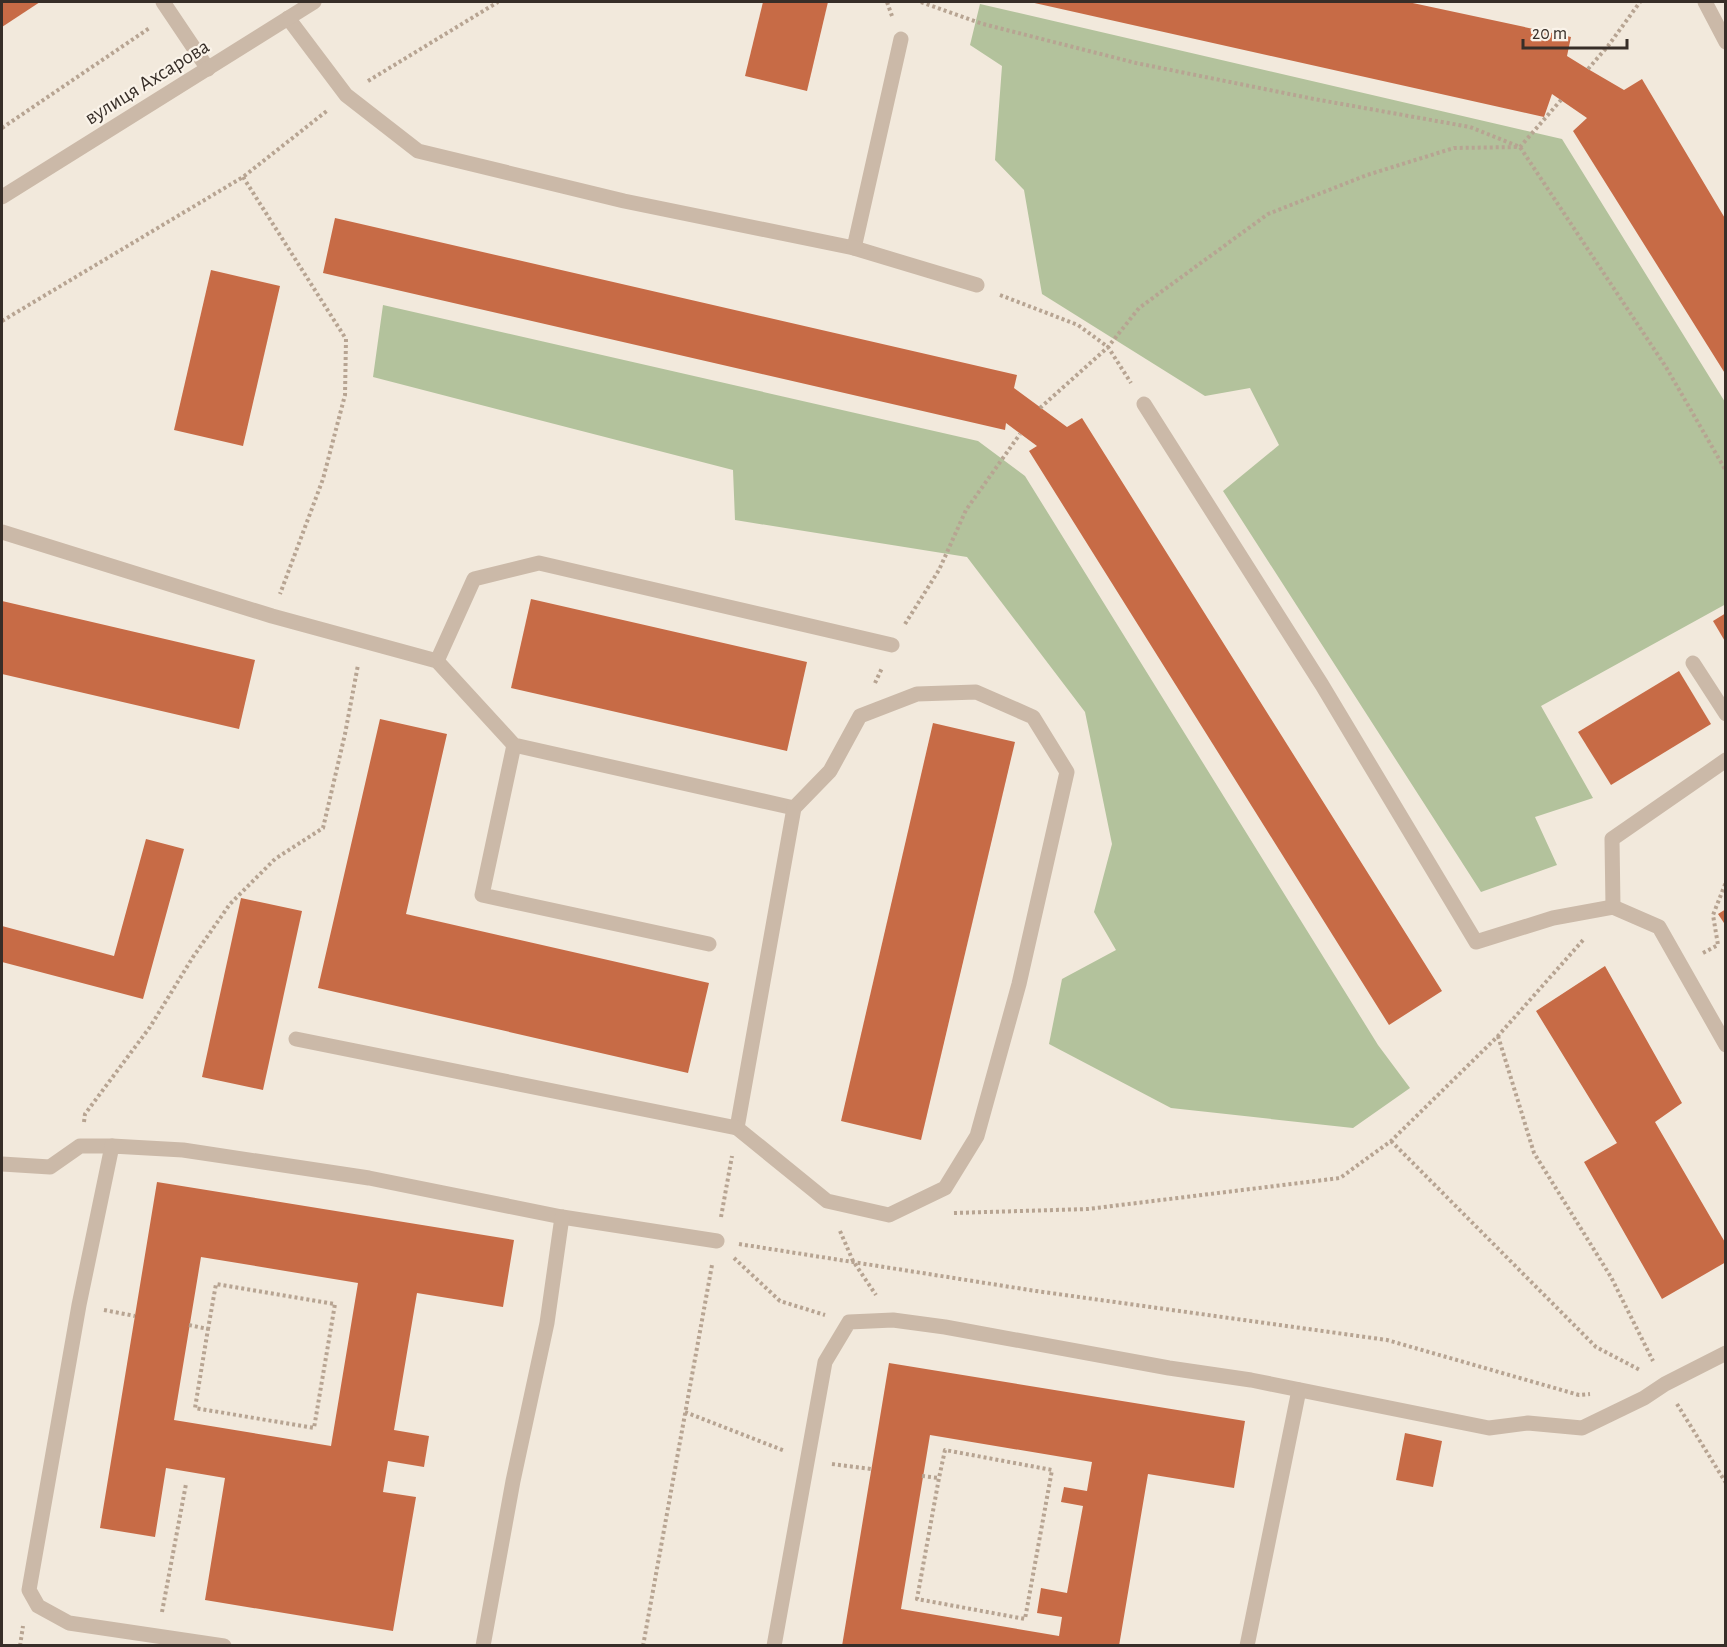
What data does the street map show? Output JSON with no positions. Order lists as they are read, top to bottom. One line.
{"streets":{"street":["вулиця Ахсарова"]},"scale_bar":"20 m"}
